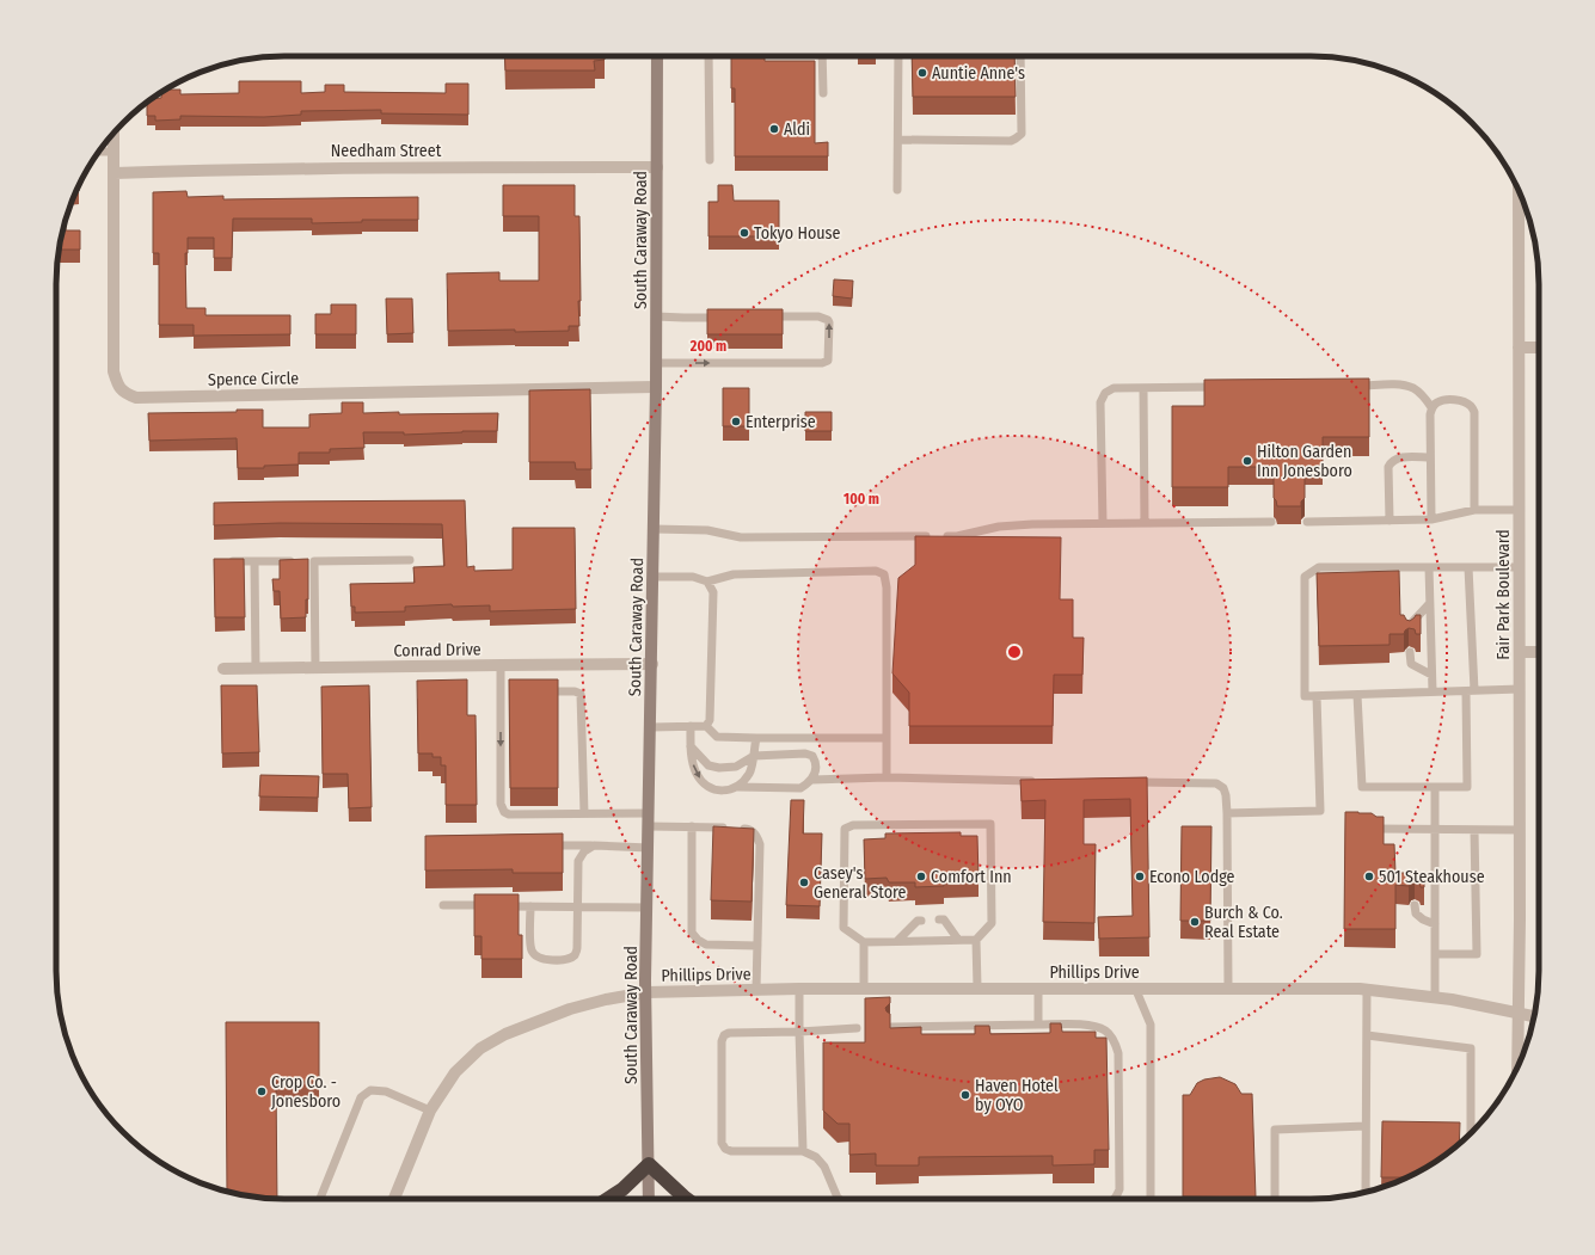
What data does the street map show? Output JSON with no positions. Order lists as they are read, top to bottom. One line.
{"streets":{"main road":["South Caraway Road"],"street":["Needham Street","Spence Circle","Fair Park Boulevard","Conrad Drive","Phillips Drive"]},"crossings":[["Needham Street","South Caraway Road"],["Needham Street","Spence Circle"],["South Caraway Road","Spence Circle"],["South Caraway Road","Conrad Drive"],["South Caraway Road","Phillips Drive"],["Fair Park Boulevard","Phillips Drive"]],"places":["Auntie Anne's","Aldi","Tokyo House","Enterprise","Hilton Garden Inn Jonesboro","Comfort Inn","Econo Lodge","501 Steakhouse","Casey's General Store","Burch & Co. Real Estate","Crop Co. - Jonesboro","Haven Hotel by OYO"],"rings":["200 m","100 m"]}
